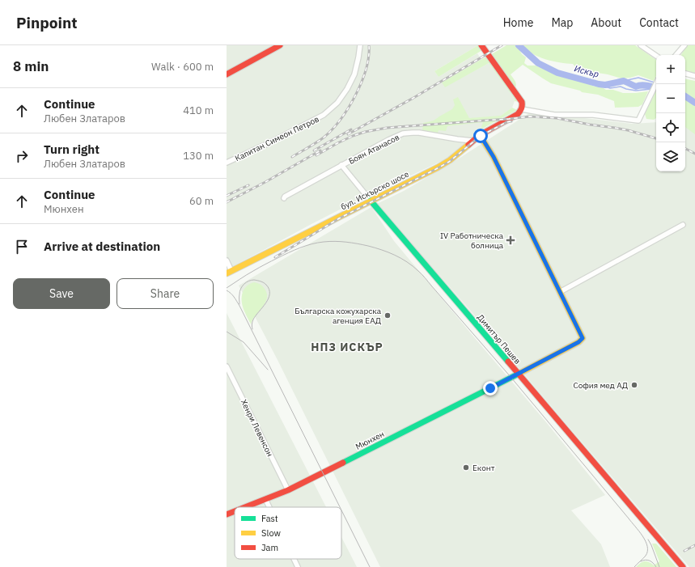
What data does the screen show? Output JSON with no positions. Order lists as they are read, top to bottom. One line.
{"streets":{"street":["Капитан Симеон Петров","Боян Атанасов","бул. Искърско шосе","Димитър Пешев","Хенри Левенсон","Мюнхен"]},"crossings":[["Боян Атанасов","бул. Искърско шосе"],["Боян Атанасов","Димитър Пешев"],["бул. Искърско шосе","Димитър Пешев"],["Димитър Пешев","Мюнхен"],["Хенри Левенсон","Мюнхен"]],"districts":["НПЗ ИСКЪР"],"water":["Искър"],"places":{"health":["IV Работническа болница"],"other":["Българска кожухарска агенция ЕАД","София мед АД","Еконт"]},"legend":["Fast","Slow","Jam"],"page":{"header":"Pinpoint","nav":["Home","Map","About","Contact"],"heading":["8 min","Walk · 600 m"],"map_buttons":["+","−"],"list":[["Continue","Любен Златаров","410 m"],["Turn right","Любен Златаров","130 m"],["Continue","Мюнхен","60 m"],"Arrive at destination"],"buttons":["Save","Share"]}}
